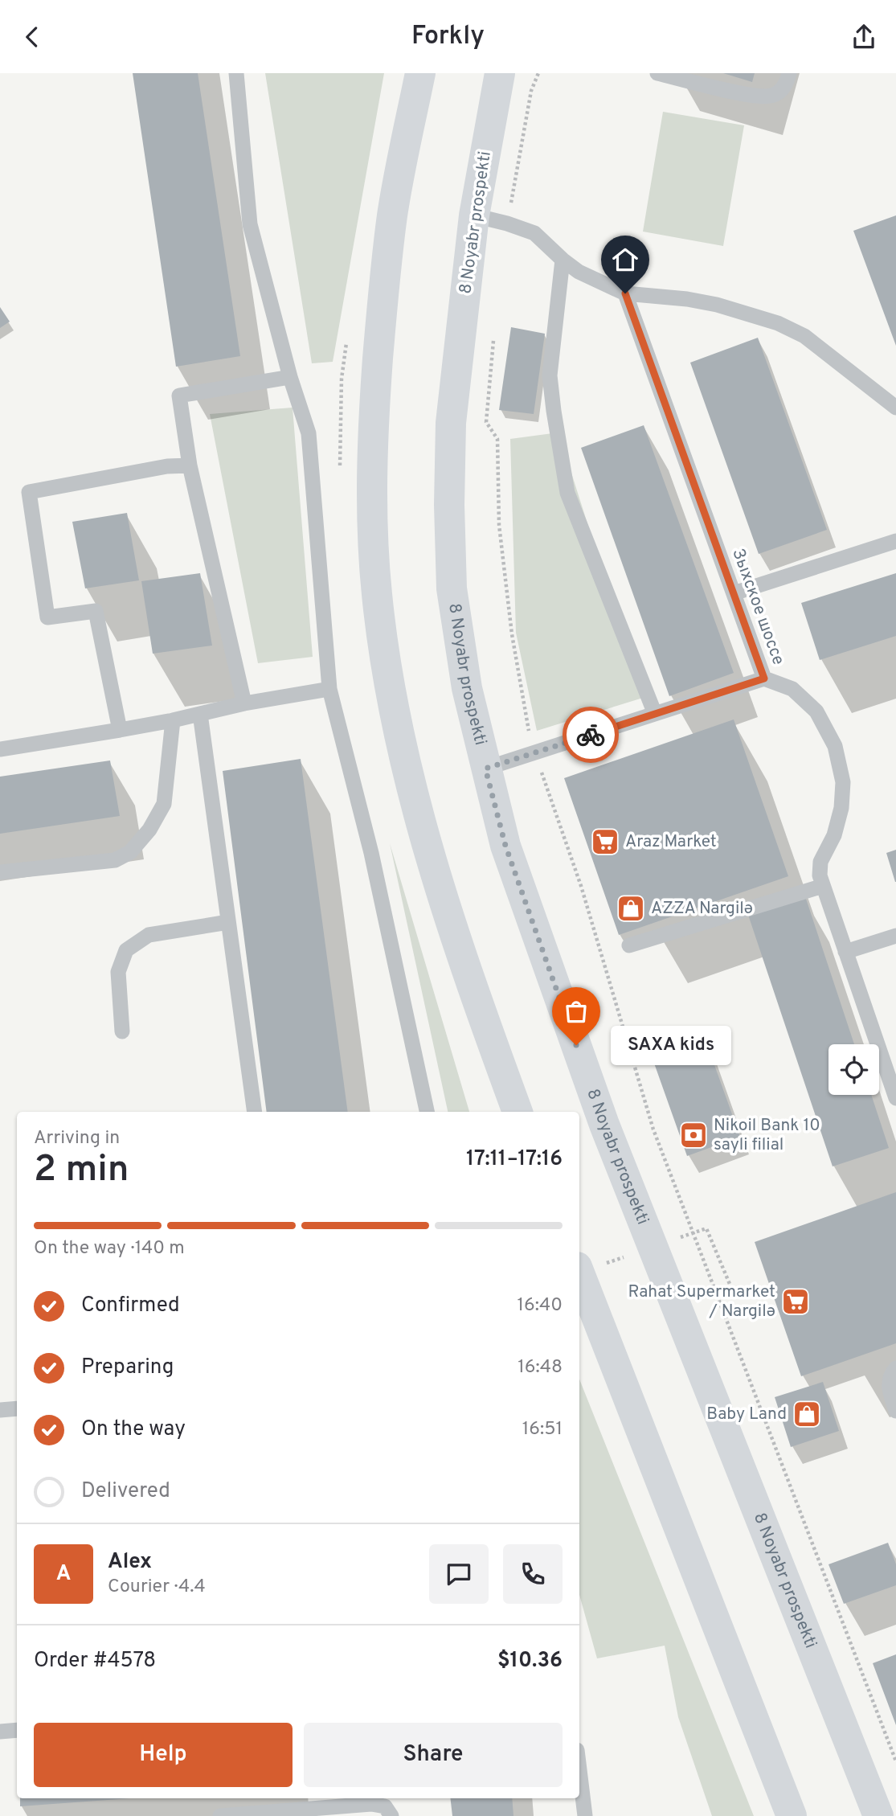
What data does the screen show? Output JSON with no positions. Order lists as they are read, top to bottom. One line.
{"streets":{"highway":["8 Noyabr prospekti"],"lane":["Зыхское шоссе"]},"places":{"supermarket":["Araz Market","Rahat Supermarket / Nargilə"],"shop":["AZZA Nargilə","Baby Land"],"other":["SAXA kids"],"bank":["Nikoil Bank 10 sayli filial"]},"page":{"header":"Forkly","bubble":"SAXA kids","heading":["2 min","Arriving in","17:11–17:16"],"panel":["Alex","Courier · 4.4","Order #4578","$10.36"],"bar":"On the way · 140 m","list":[["Confirmed","16:40"],["Preparing","16:48"],["On the way","16:51"],"Delivered"],"round":"A","buttons":["Help","Share"]}}
